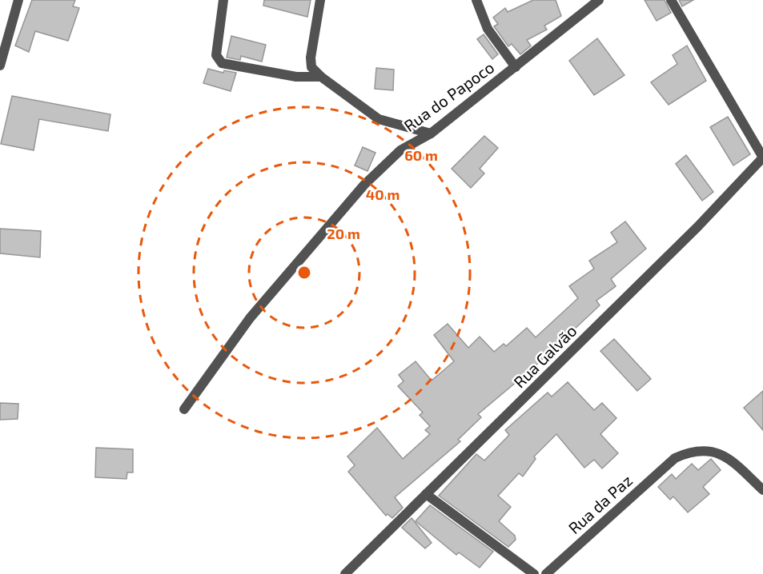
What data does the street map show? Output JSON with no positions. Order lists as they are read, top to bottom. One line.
{"streets":{"street":["Rua do Papoco","Rua Galvão","Rua da Paz"]},"rings":["60 m","40 m","20 m"]}
